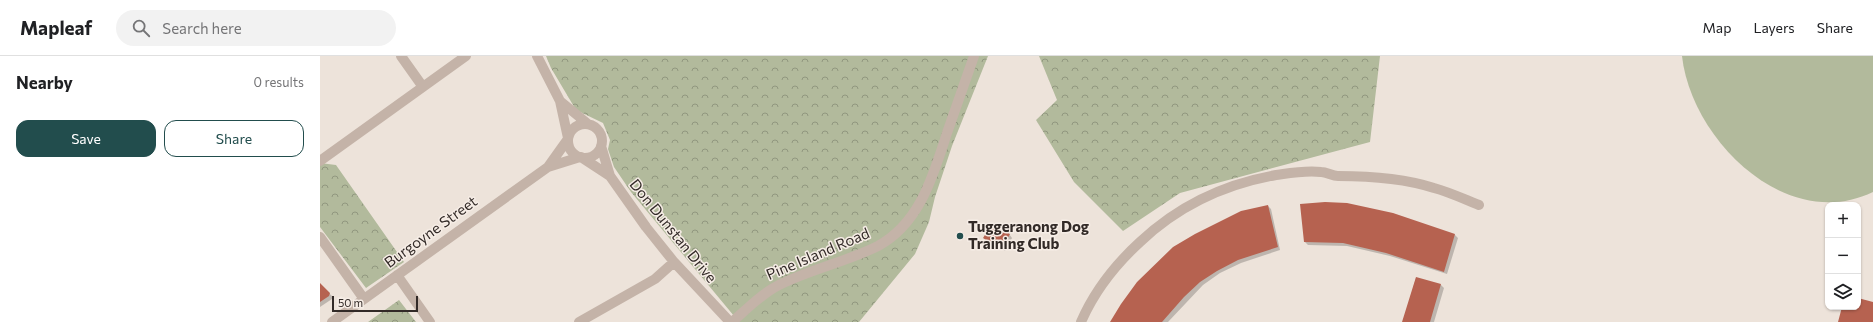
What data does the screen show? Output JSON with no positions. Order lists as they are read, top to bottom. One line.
{"streets":{"street":["Don Dunstan Drive","Burgoyne Street","Pine Island Road"]},"crossings":[["Don Dunstan Drive","Burgoyne Street"],["Don Dunstan Drive","Pine Island Road"]],"places":["Tuggeranong Dog Training Club"],"scale_bar":"50 m","page":{"header":"Mapleaf","search":"Search here","nav":["Map","Layers","Share"],"heading":["Nearby","0 results"],"buttons":["Save","Share"],"map_buttons":["+","−"],"scale":"50 m"}}
